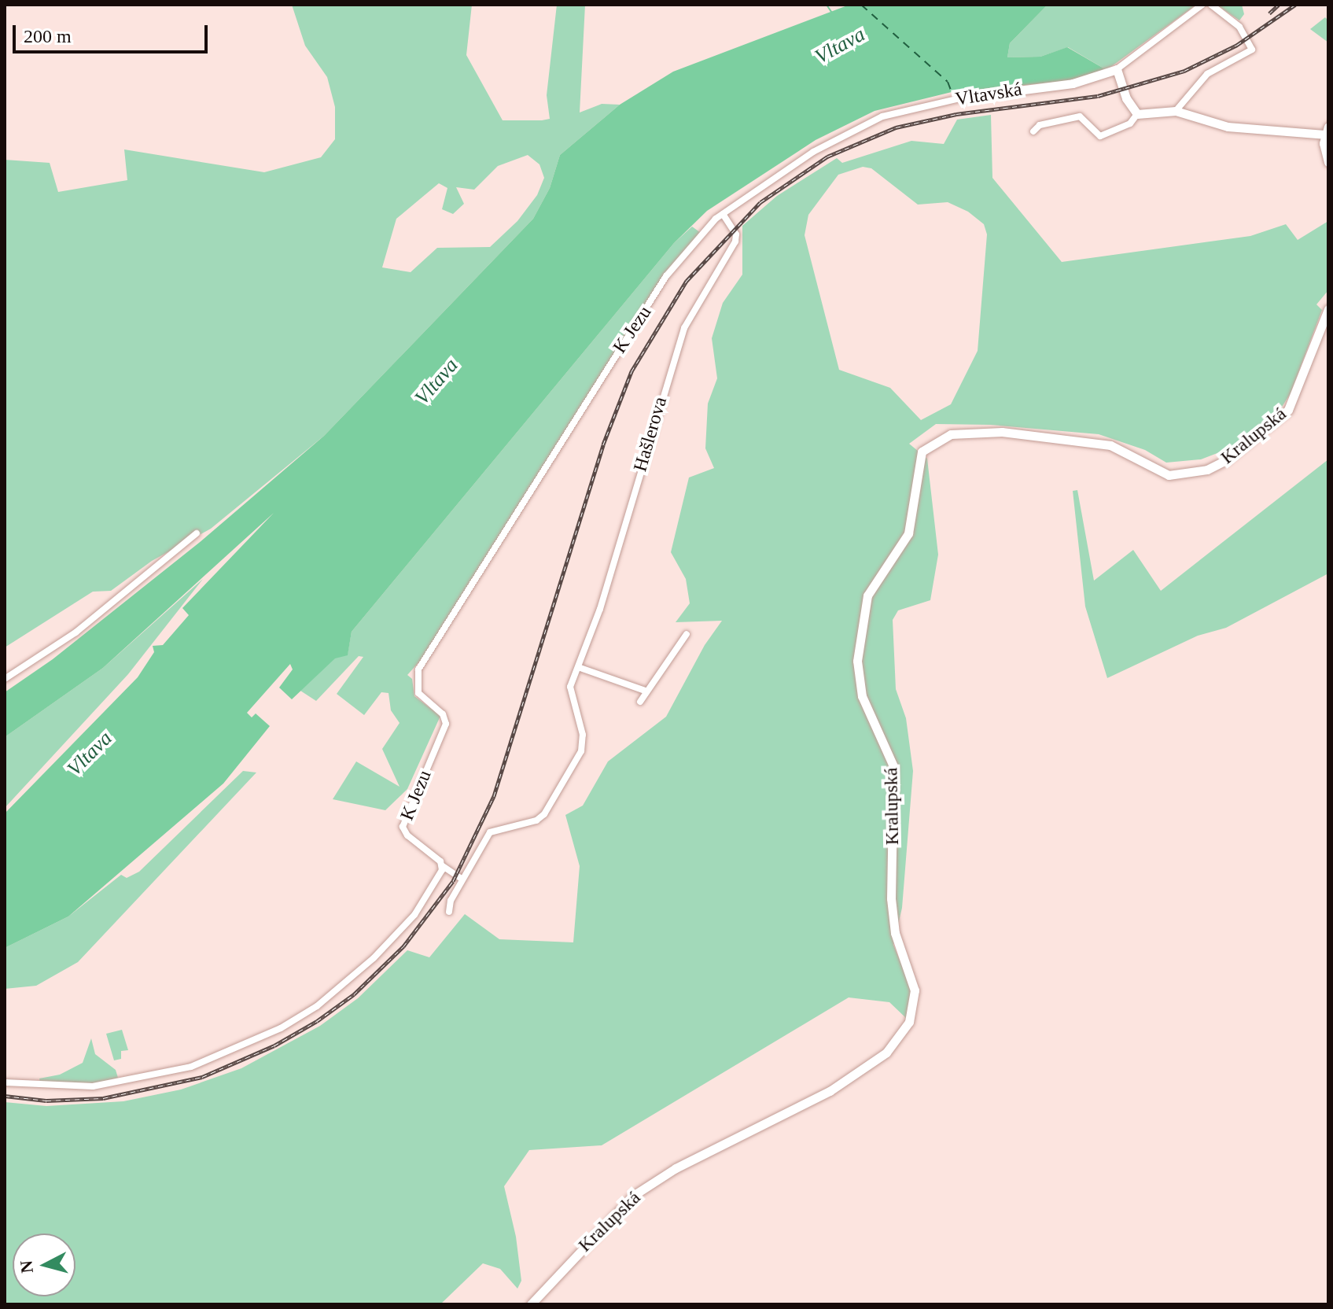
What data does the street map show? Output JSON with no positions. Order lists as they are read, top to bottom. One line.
{"streets":{"street":["Vltavská","K Jezu","Hašlerova","Kralupská"]},"crossings":[["Vltavská","K Jezu"],["Vltavská","Hašlerova"]],"water":["Vltava"],"scale_bar":"200 m","north":"left"}
